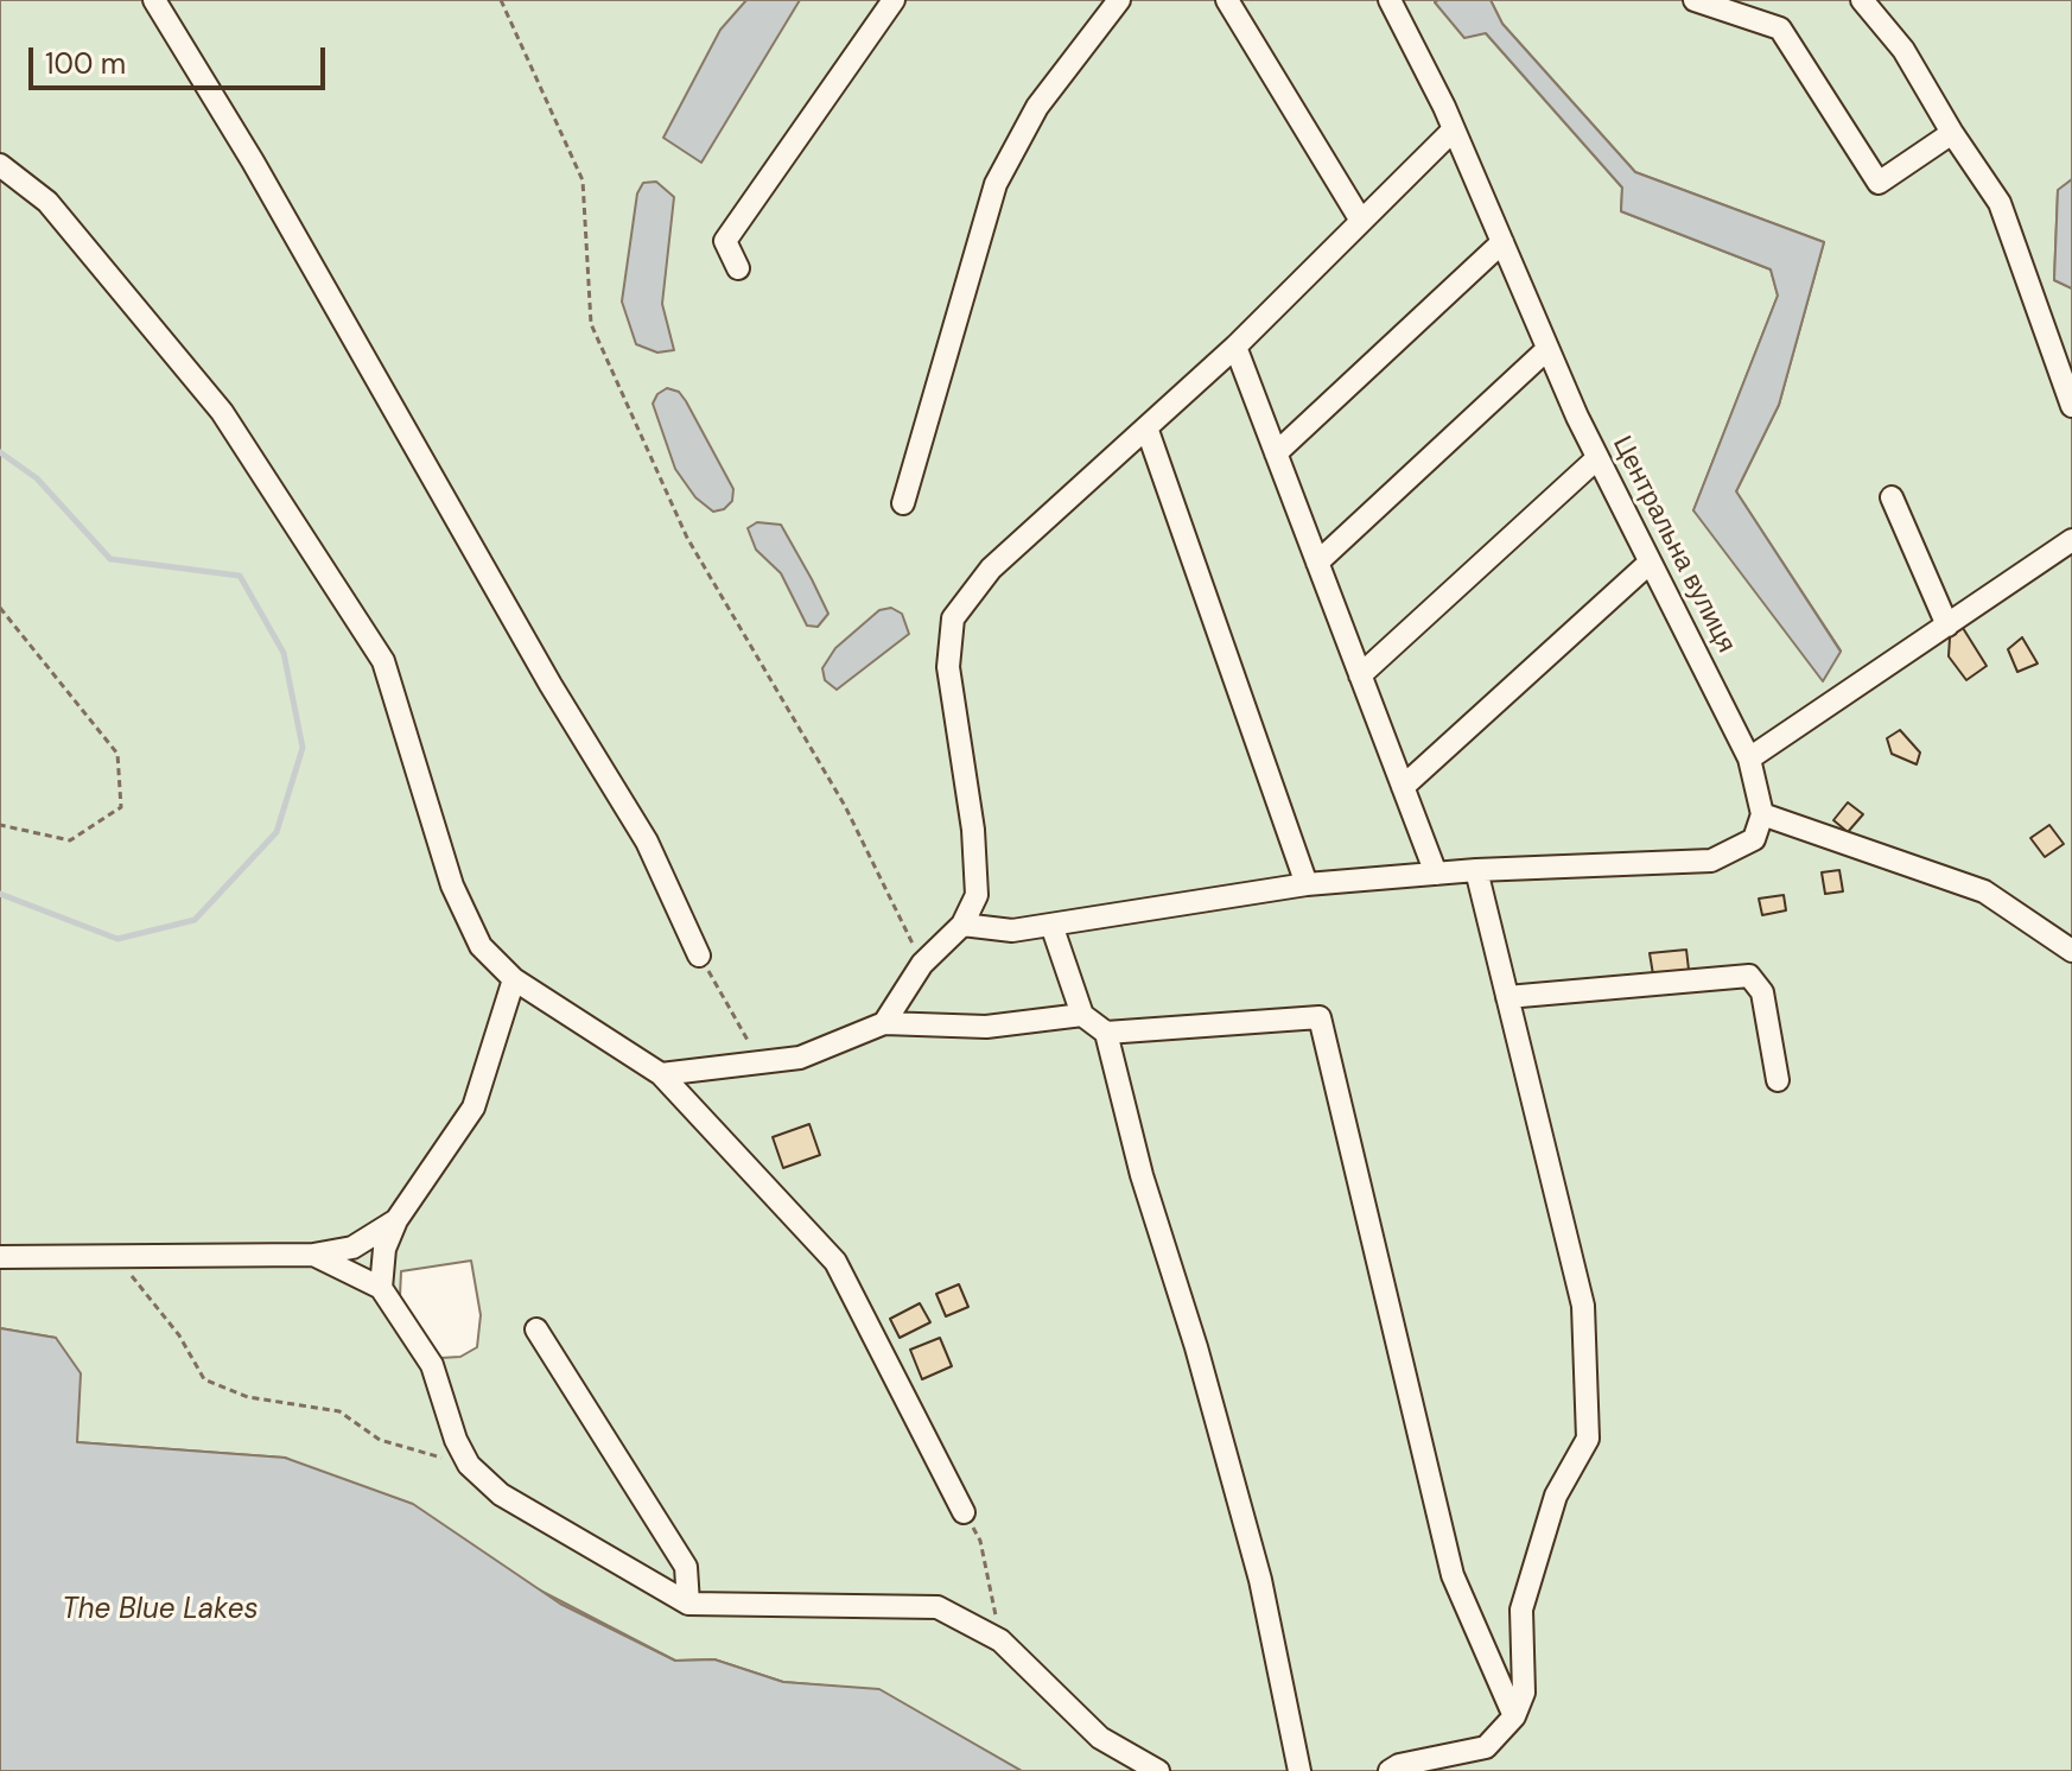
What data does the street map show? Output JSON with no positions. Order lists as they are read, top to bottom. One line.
{"streets":{"street":["Центральна вулиця"]},"water":["The Blue Lakes"],"scale_bar":"100 m"}
